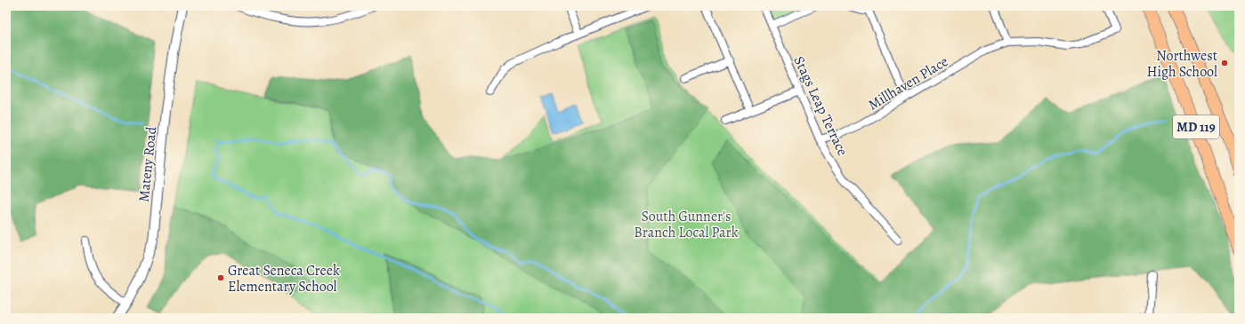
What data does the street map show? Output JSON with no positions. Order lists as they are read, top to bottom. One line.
{"streets":{"main road":["MD 119"],"street":["Millhaven Place","Stags Leap Terrace","Mateny Road"]},"crossings":[["Millhaven Place","Stags Leap Terrace"]],"parks":["South Gunner's Branch Local Park"],"places":["Northwest High School","Great Seneca Creek Elementary School"]}
